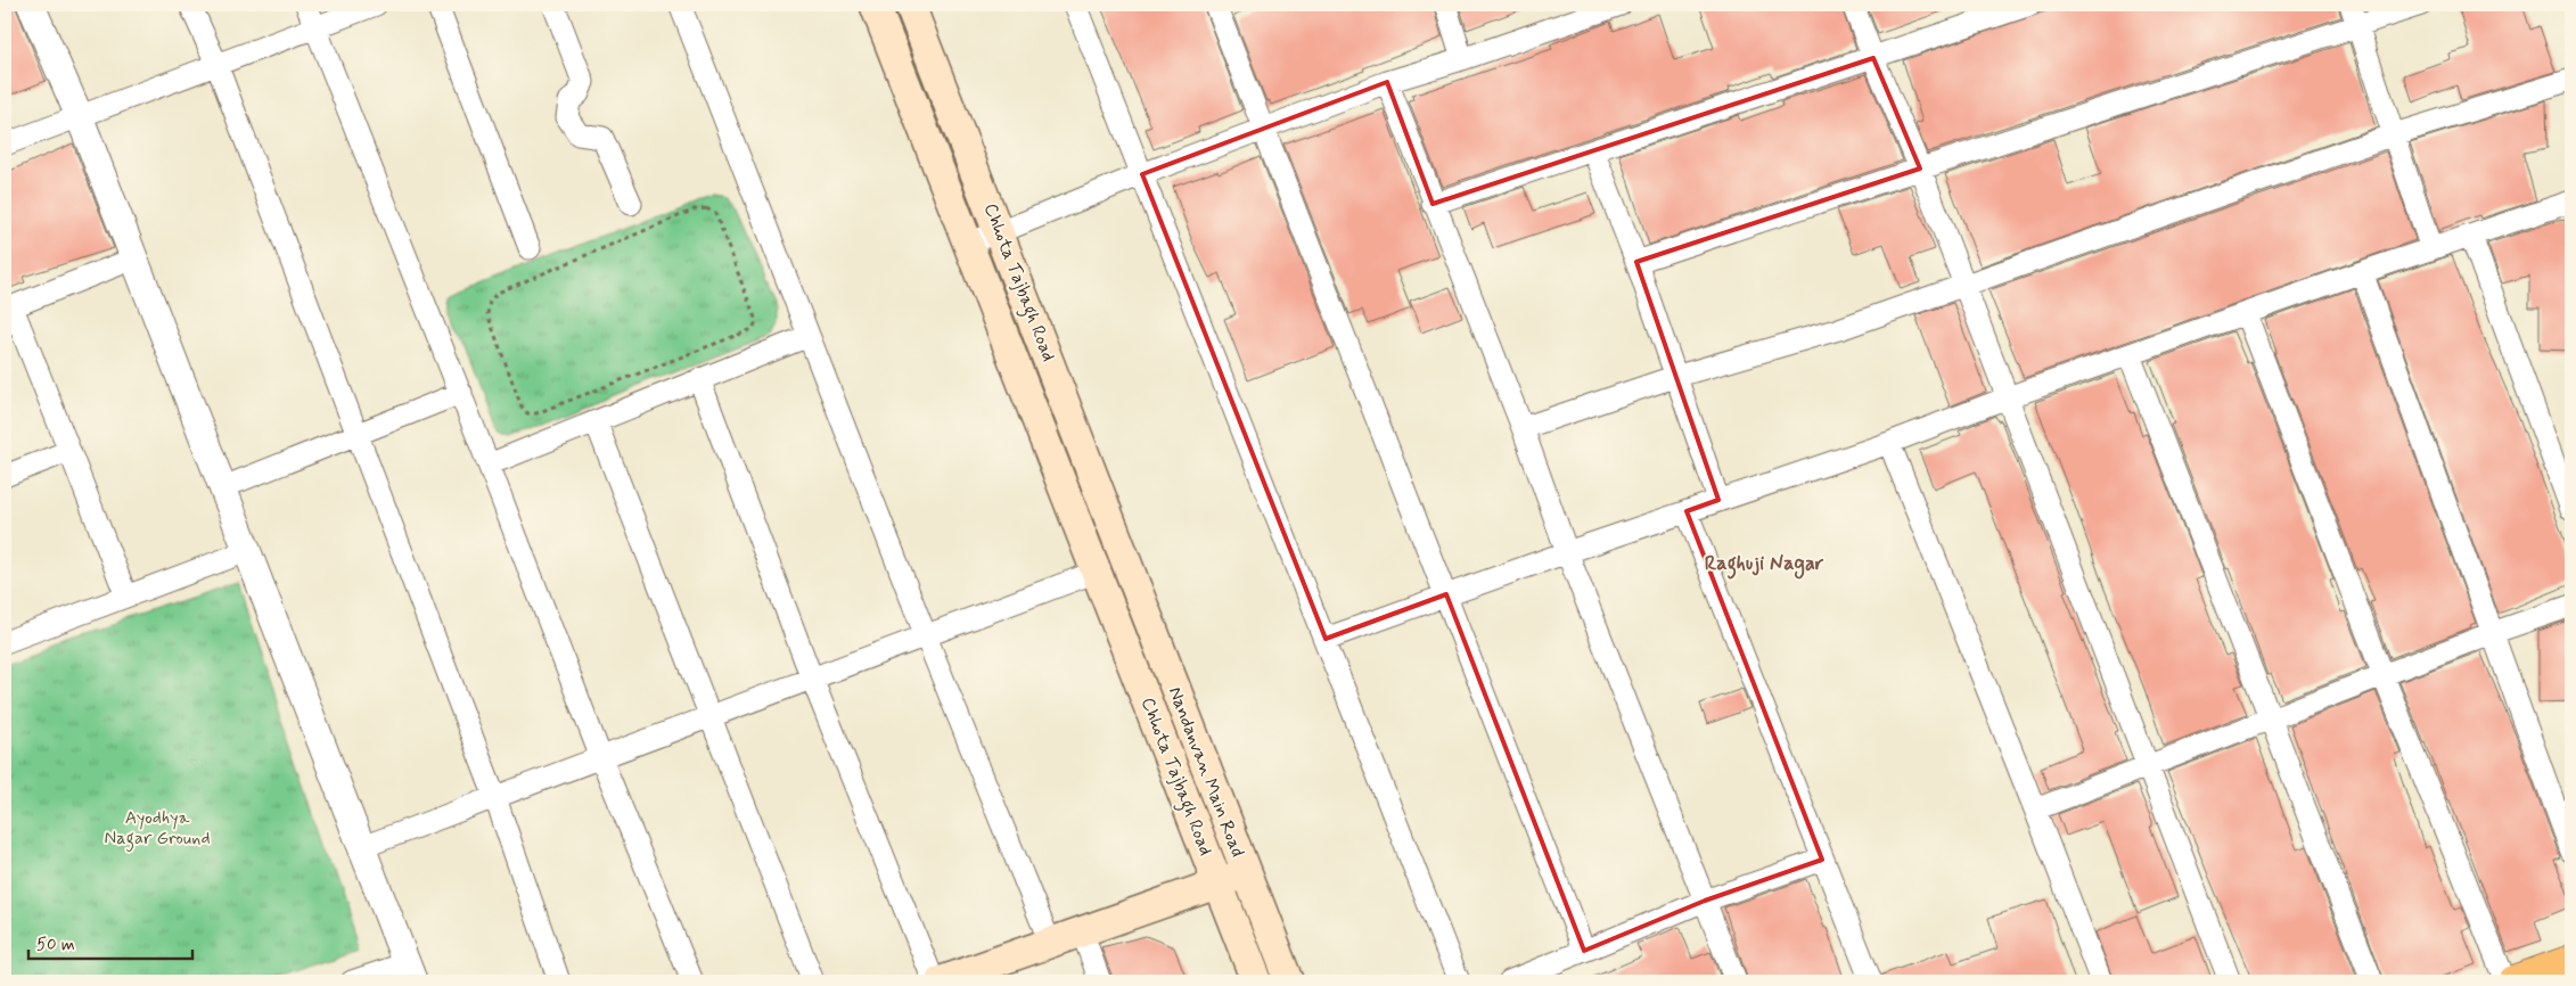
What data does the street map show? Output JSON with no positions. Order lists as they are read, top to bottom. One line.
{"streets":{"main road":["Chhota Tajbagh Road","Nandanvan Main Road"]},"crossings":[["Chhota Tajbagh Road","Nandanvan Main Road"]],"districts":["Raghuji Nagar"],"parks":["Ayodhya Nagar Ground"],"scale_bar":"50 m"}
